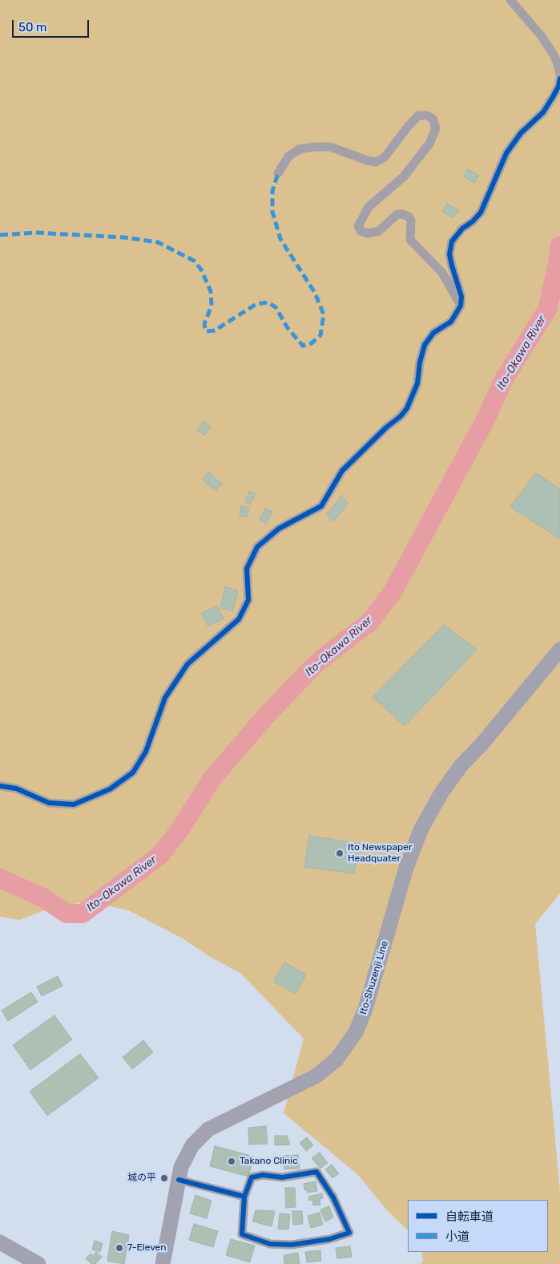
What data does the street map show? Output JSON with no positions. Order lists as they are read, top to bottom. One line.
{"streets":{"main road":["Ito-Shuzenji Line"]},"water":["Ito-Okawa River"],"places":["Ito Newspaper Headquater","Takano Clinic","城の平","7-Eleven"],"legend":["自転車道","小道"],"scale_bar":"50 m"}
